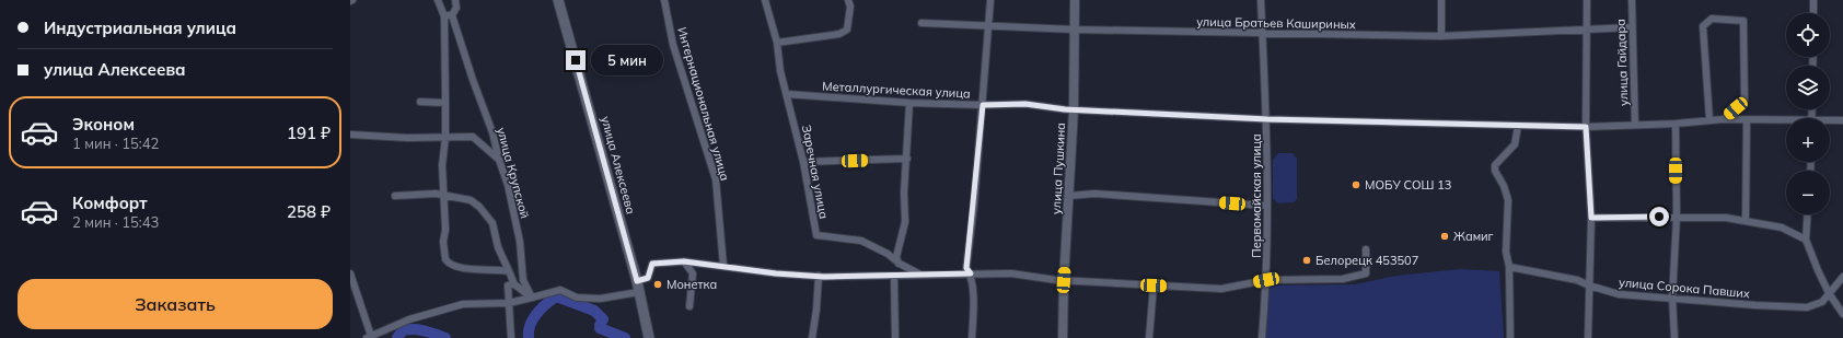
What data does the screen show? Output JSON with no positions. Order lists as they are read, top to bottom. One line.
{"streets":{"main road":["улица Алексеева"],"street":["улица Братьев Кашириных","улица Гайдара","Металлургическая улица","Интернациональная улица","улица Пушкина","Заречная улица","улица Крупской","Первомайская улица","улица Сорока Павших"]},"crossings":[["улица Братьев Кашириных","улица Гайдара"],["улица Братьев Кашириных","улица Пушкина"],["улица Братьев Кашириных","Первомайская улица"],["улица Гайдара","Металлургическая улица"],["Металлургическая улица","улица Пушкина"],["Металлургическая улица","Заречная улица"],["Металлургическая улица","Первомайская улица"]],"places":["МОБУ СОШ 13","Жамиг","Белорецк 453507","Монетка"],"page":{"banner":["Индустриальная улица","улица Алексеева"],"map_buttons":["+","−"],"bubble":"5 мин","list":[{"name":"Эконом","note":"1 мин · 15:42","value":"191 ₽"},{"name":"Комфорт","note":"2 мин · 15:43","value":"258 ₽"}],"buttons":"Заказать"}}
